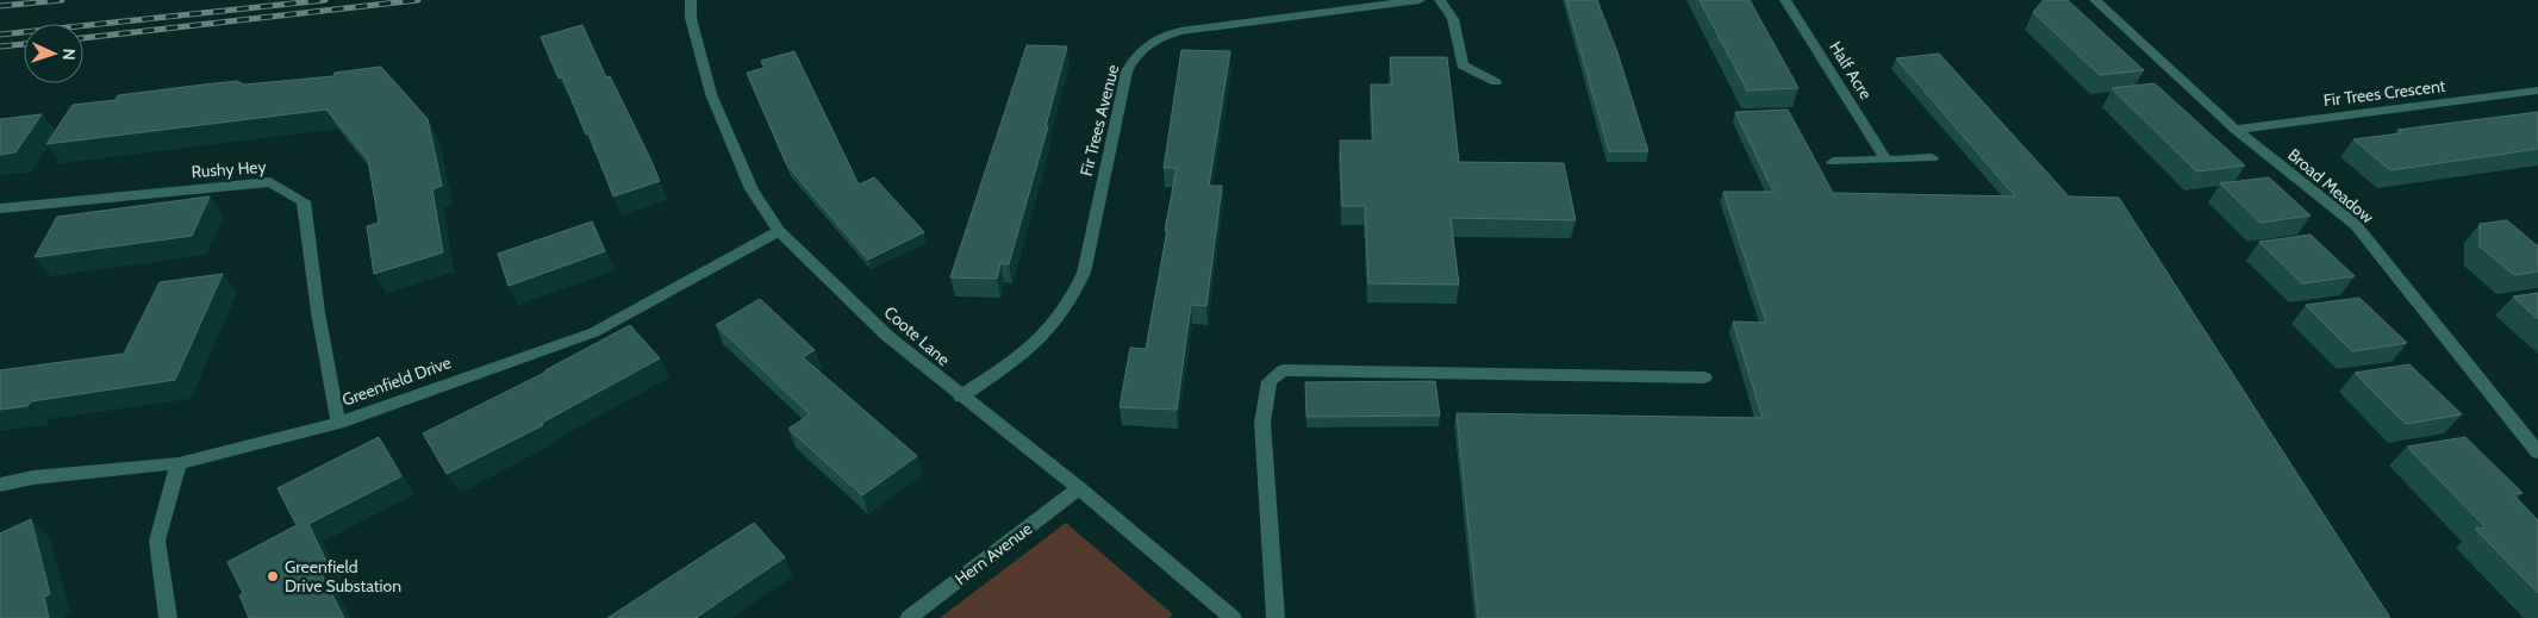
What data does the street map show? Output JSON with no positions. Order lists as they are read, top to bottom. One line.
{"streets":{"street":["Half Acre","Fir Trees Crescent","Fir Trees Avenue","Rushy Hey","Broad Meadow","Coote Lane","Greenfield Drive","Hern Avenue"]},"crossings":[["Fir Trees Crescent","Broad Meadow"],["Fir Trees Avenue","Coote Lane"],["Rushy Hey","Greenfield Drive"],["Coote Lane","Greenfield Drive"],["Coote Lane","Hern Avenue"]],"places":["Greenfield Drive Substation"],"north":"right"}
